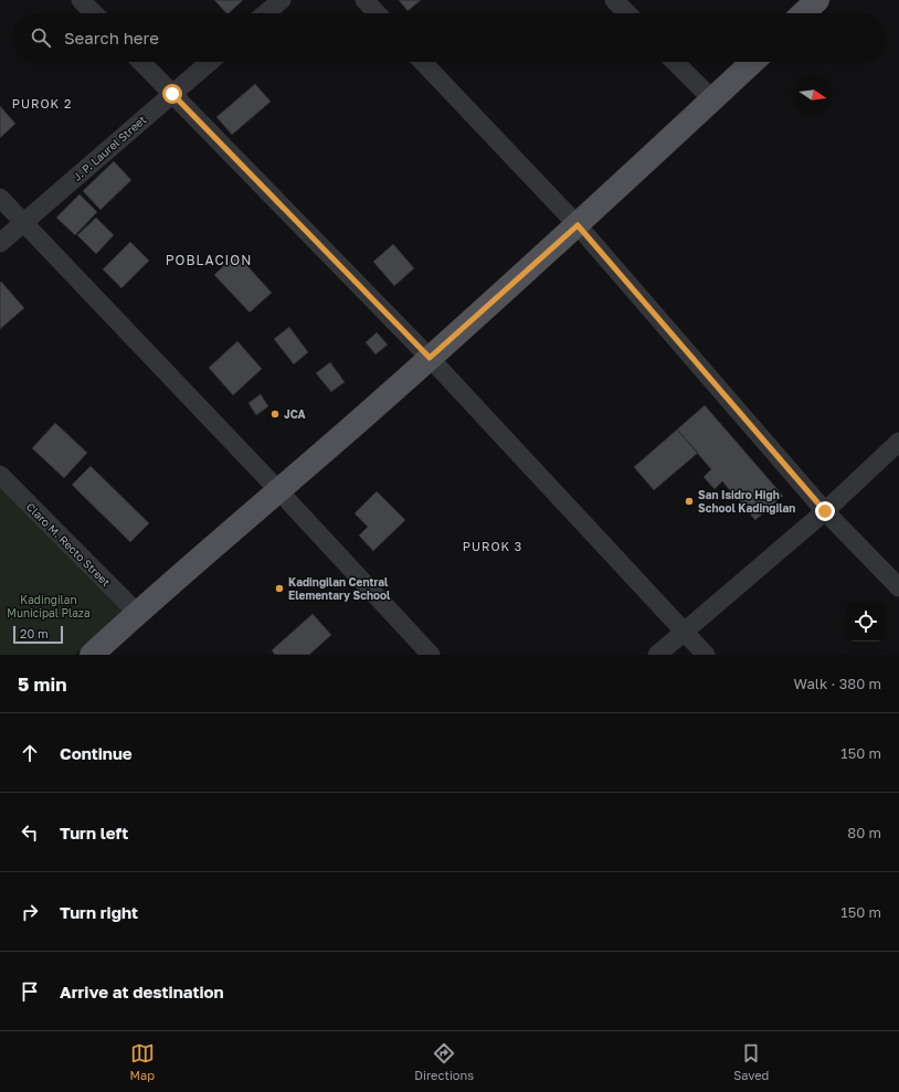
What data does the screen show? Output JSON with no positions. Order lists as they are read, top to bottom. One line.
{"streets":{"street":["J. P. Laurel Street","Claro M. Recto Street"]},"districts":["PUROK 2","POBLACION","PUROK 3"],"parks":["Kadingilan Municipal Plaza"],"places":["JCA","San Isidro High School Kadingilan","Kadingilan Central Elementary School"],"scale_bar":"20 m","north":"right","page":{"search":"Search here","scale":"20 m","heading":["5 min","Walk · 380 m"],"list":[["Continue","150 m"],["Turn left","80 m"],["Turn right","150 m"],"Arrive at destination"],"nav":["Map","Directions","Saved"]}}
